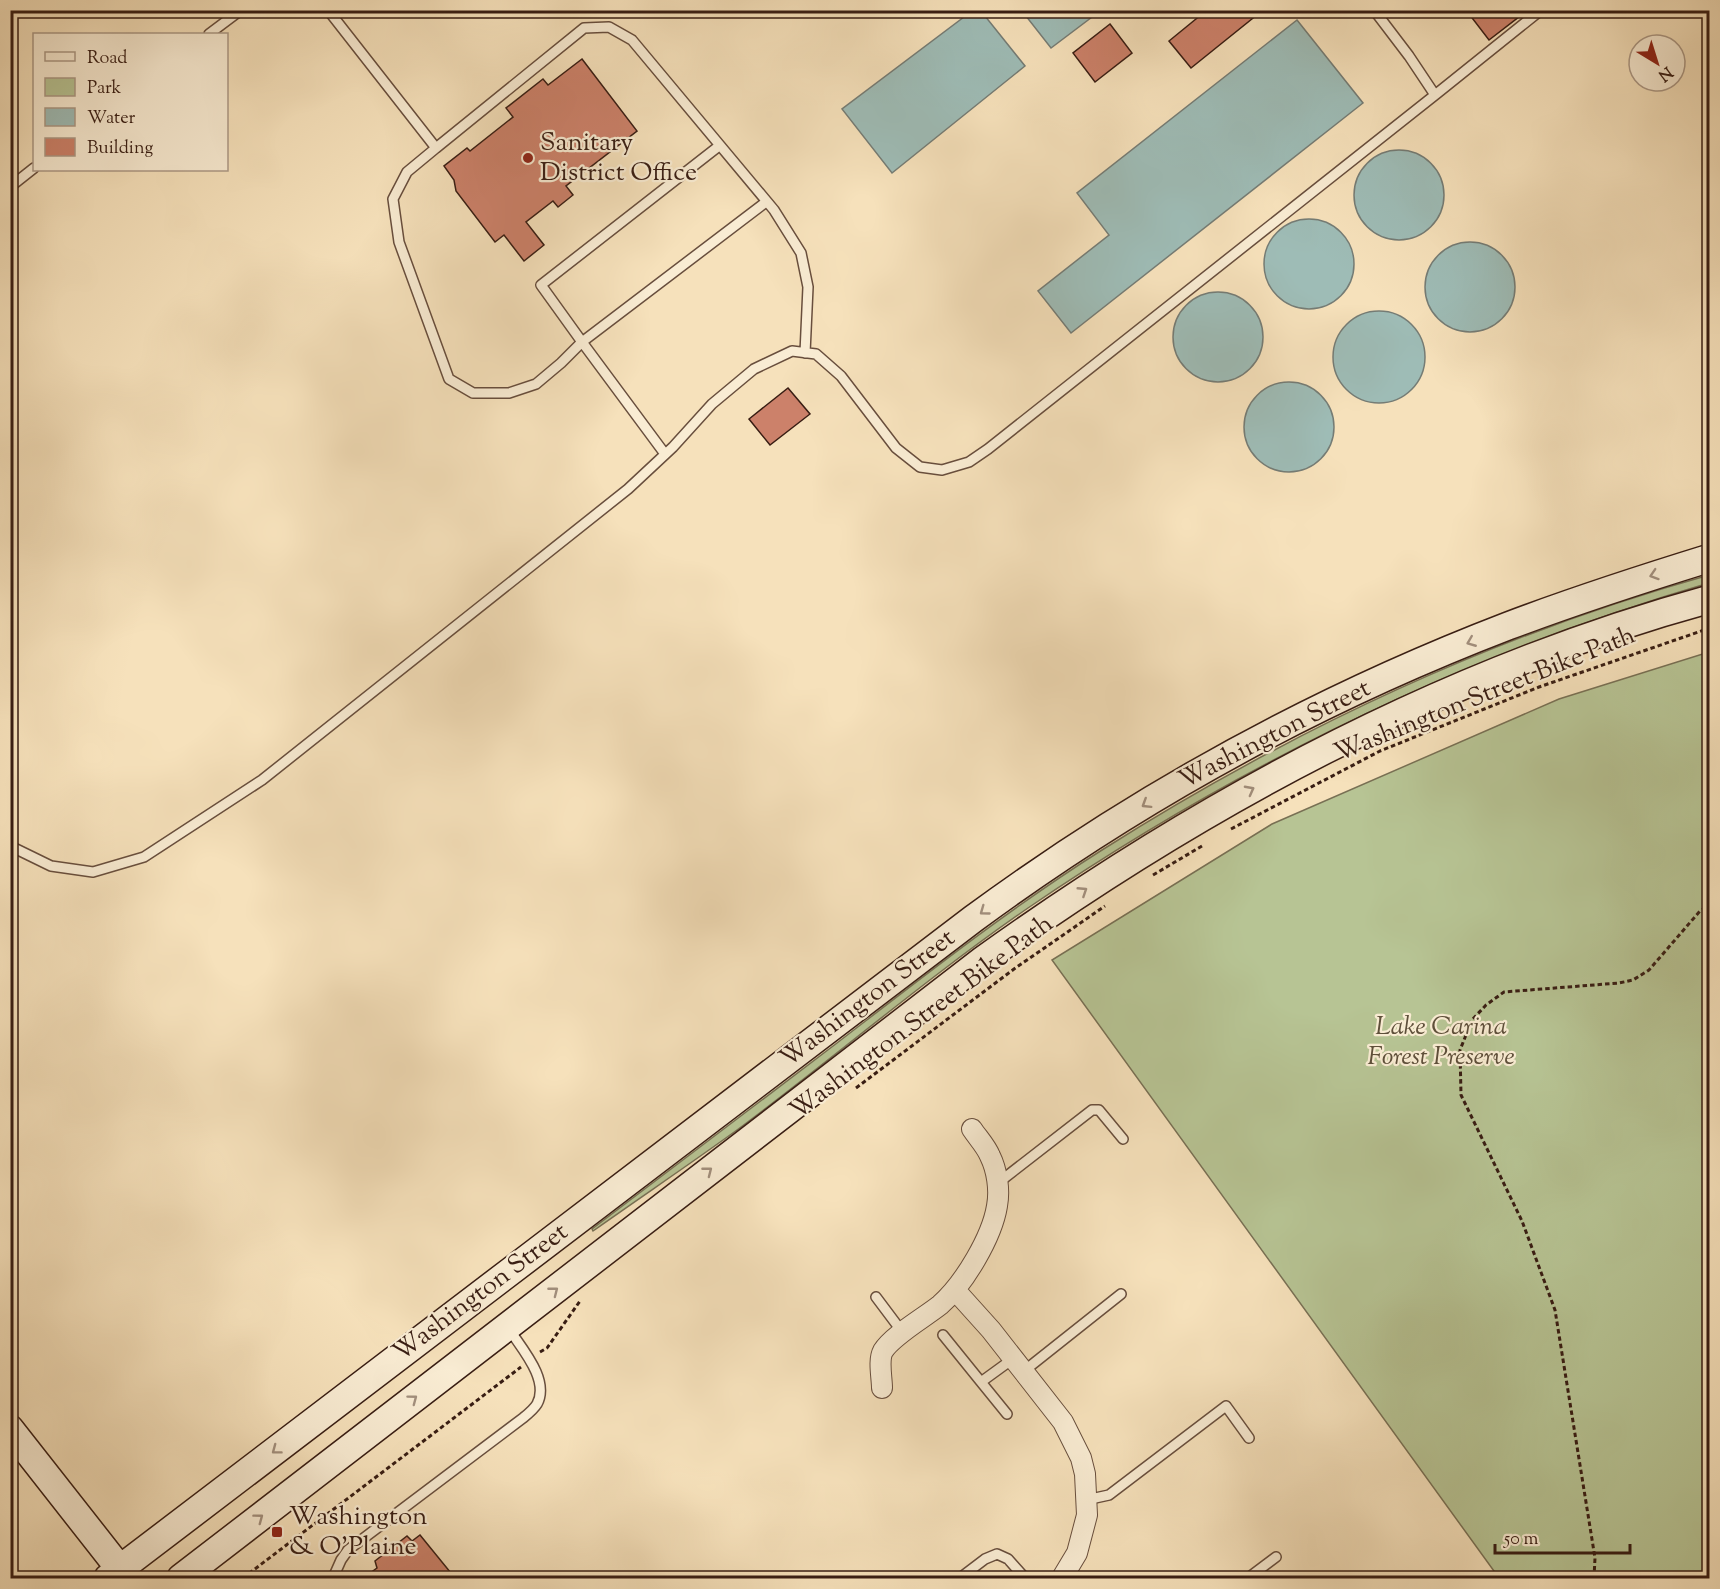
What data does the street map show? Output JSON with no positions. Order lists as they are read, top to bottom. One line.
{"streets":{"main road":["Washington Street"],"path":["Washington Street Bike Path"]},"parks":["Lake Carina Forest Preserve"],"places":{"other":["Sanitary District Office"],"transit":["Washington & O'Plaine"]},"legend":["Road","Park","Water","Building"],"scale_bar":"50 m","north":"bottom right"}
